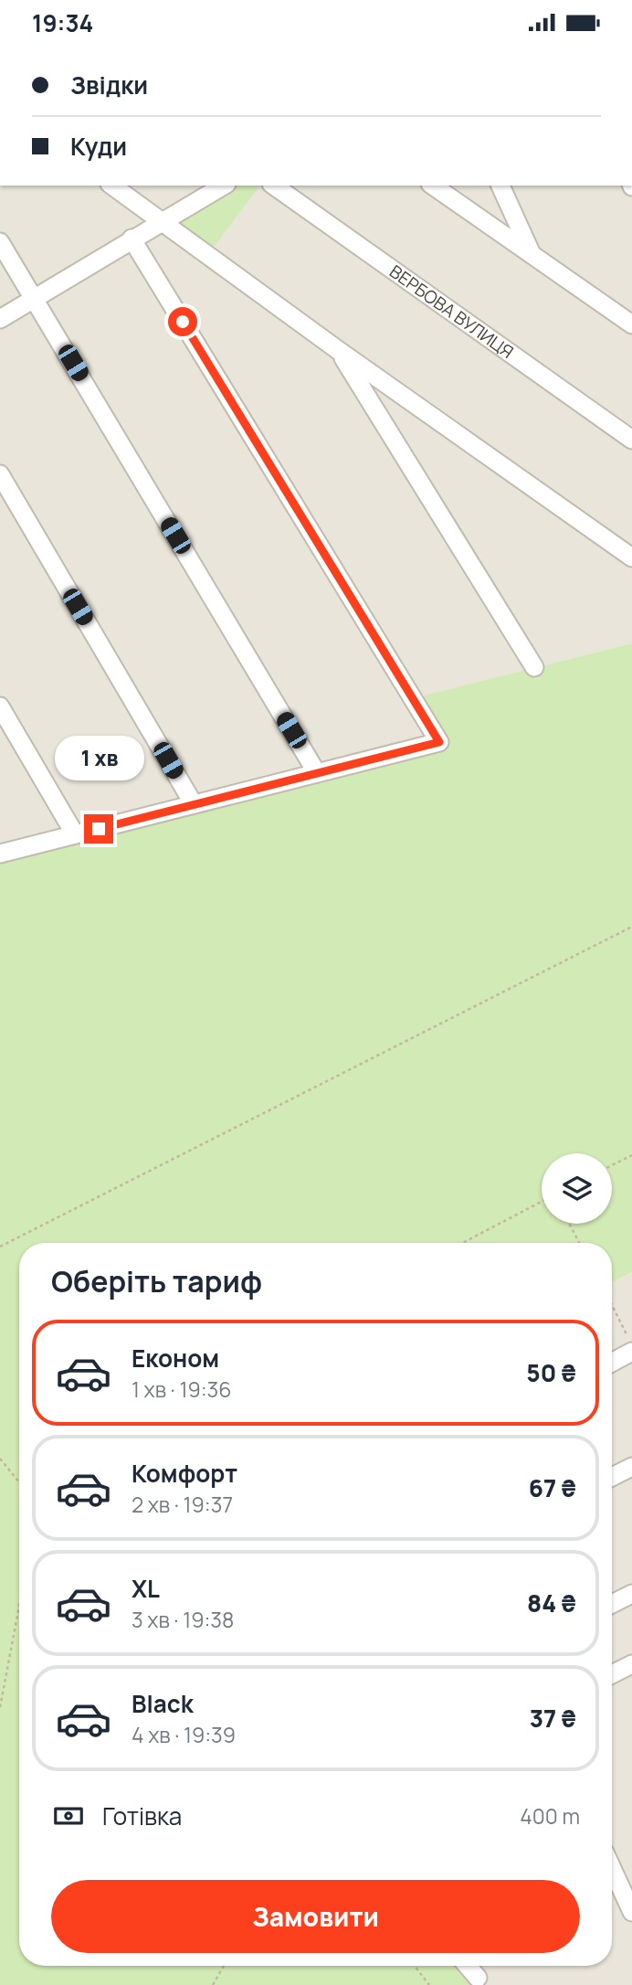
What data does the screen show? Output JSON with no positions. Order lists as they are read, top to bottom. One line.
{"streets":{"street":["ВЕРБОВА ВУЛИЦЯ"]},"page":{"status":"19:34","banner":["Звідки","Куди"],"bubble":"1 хв","heading":"Оберіть тариф","list":[{"name":"Економ","note":"1 хв · 19:36","value":"50 ₴"},{"name":"Комфорт","note":"2 хв · 19:37","value":"67 ₴"},{"name":"XL","note":"3 хв · 19:38","value":"84 ₴"},{"name":"Black","note":"4 хв · 19:39","value":"37 ₴"}],"pay":["Готівка","400 m"],"buttons":"Замовити"}}
